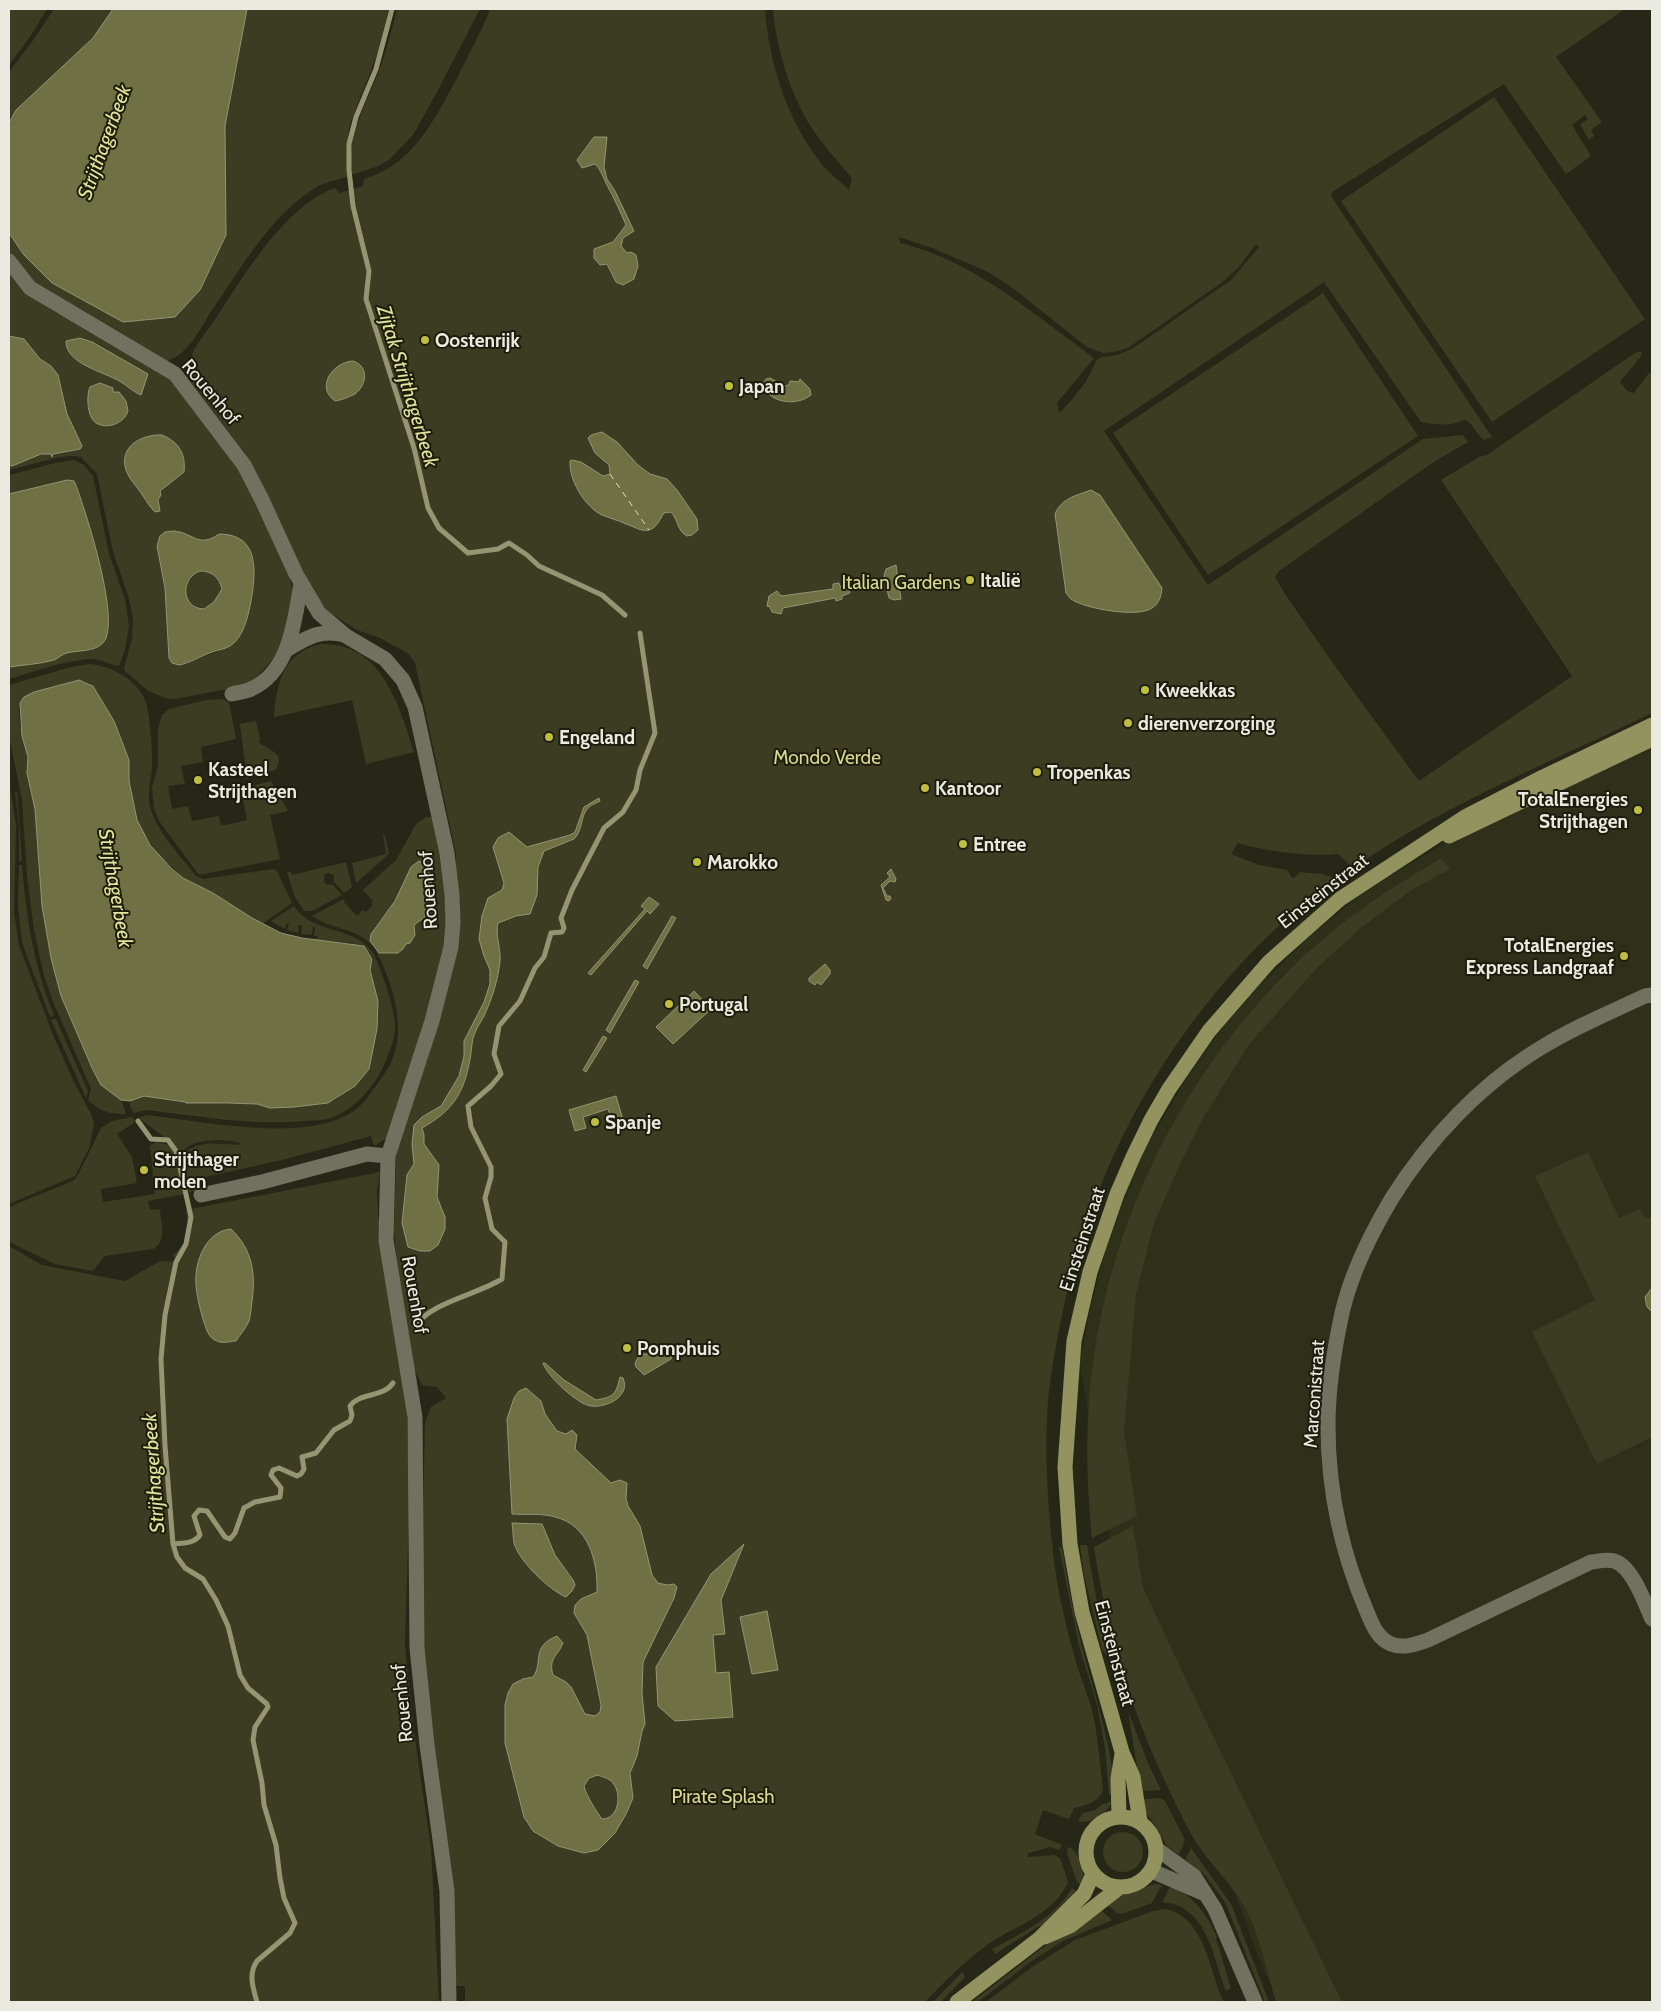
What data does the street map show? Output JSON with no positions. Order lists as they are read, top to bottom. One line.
{"streets":{"main road":["Einsteinstraat"],"street":["Rouenhof","Marconistraat"]},"water":["Strijthagerbeek","Zijtak Strijthagerbeek"],"parks":["Italian Gardens","Mondo Verde","Pirate Splash"],"places":["Oostenrijk","Japan","Italië","Kweekkas","dierenverzorging","Engeland","Tropenkas","Kasteel Strijthagen","Kantoor","TotalEnergies Strijthagen","Entree","Marokko","TotalEnergies Express Landgraaf","Portugal","Spanje","Strijthager molen","Pomphuis"]}
